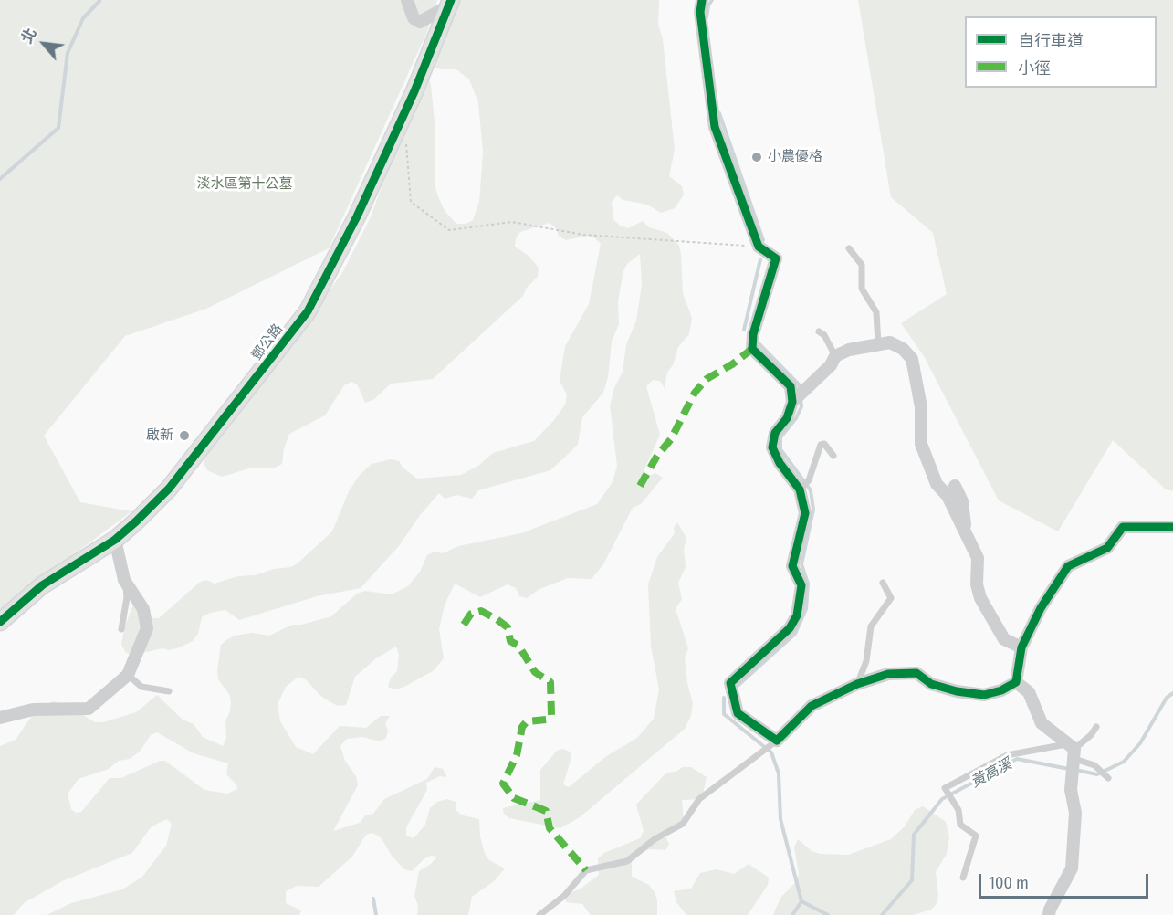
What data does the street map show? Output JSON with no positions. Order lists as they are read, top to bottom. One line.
{"streets":{"street":["鄧公路"]},"water":["黃高溪"],"parks":["淡水區第十公墓"],"places":["小農優格","啟新"],"legend":["自行車道","小徑"],"scale_bar":"100 m","north":"top left"}
